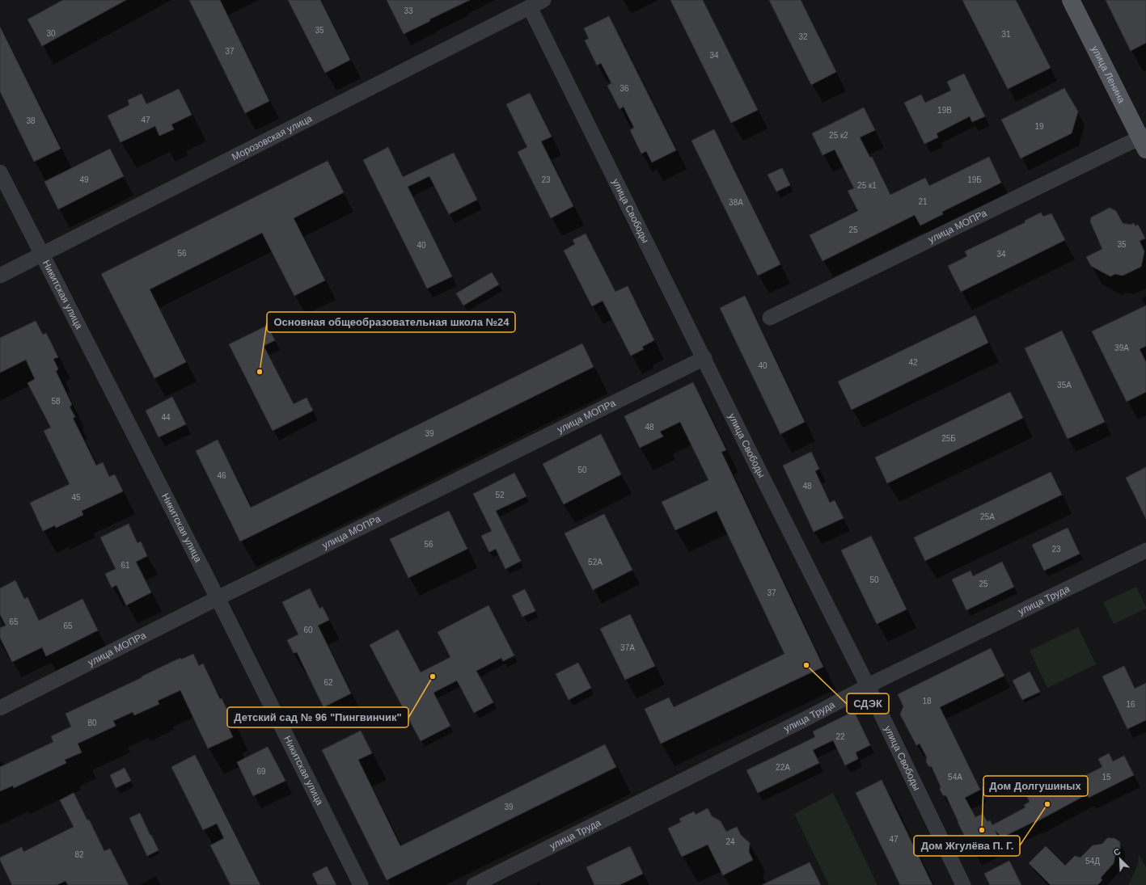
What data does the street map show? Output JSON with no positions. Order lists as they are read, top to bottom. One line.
{"streets":{"main road":["улица Ленина"],"street":["Морозовская улица","улица Свободы","улица МОПРа","Никитская улица","улица Труда"]},"crossings":[["улица Ленина","улица МОПРа"],["Морозовская улица","улица Свободы"],["Морозовская улица","Никитская улица"],["улица Свободы","улица МОПРа"],["улица Свободы","улица Труда"],["улица МОПРа","Никитская улица"]],"places":["Основная общеобразовательная школа №24","СДЭК","Детский сад № 96 \"Пингвинчик\"","Дом Жгулёва П. Г.","Дом Долгушиных"],"house_numbers":["33","35","30","31","32","37","34","36","19В","47","38","19","25 к2","49","23","19Б","25 к1","21","38А","25","35","40","56","34","39А","42","40","35А","58","44","48","39","25Б","50","46","48","52","45","25А","56","23","52А","61","50","25","37","65","65","60","37А","62","18","16","80","22","22А","69","54А","15","39","47","24","82","54Д"],"north":"top left"}
